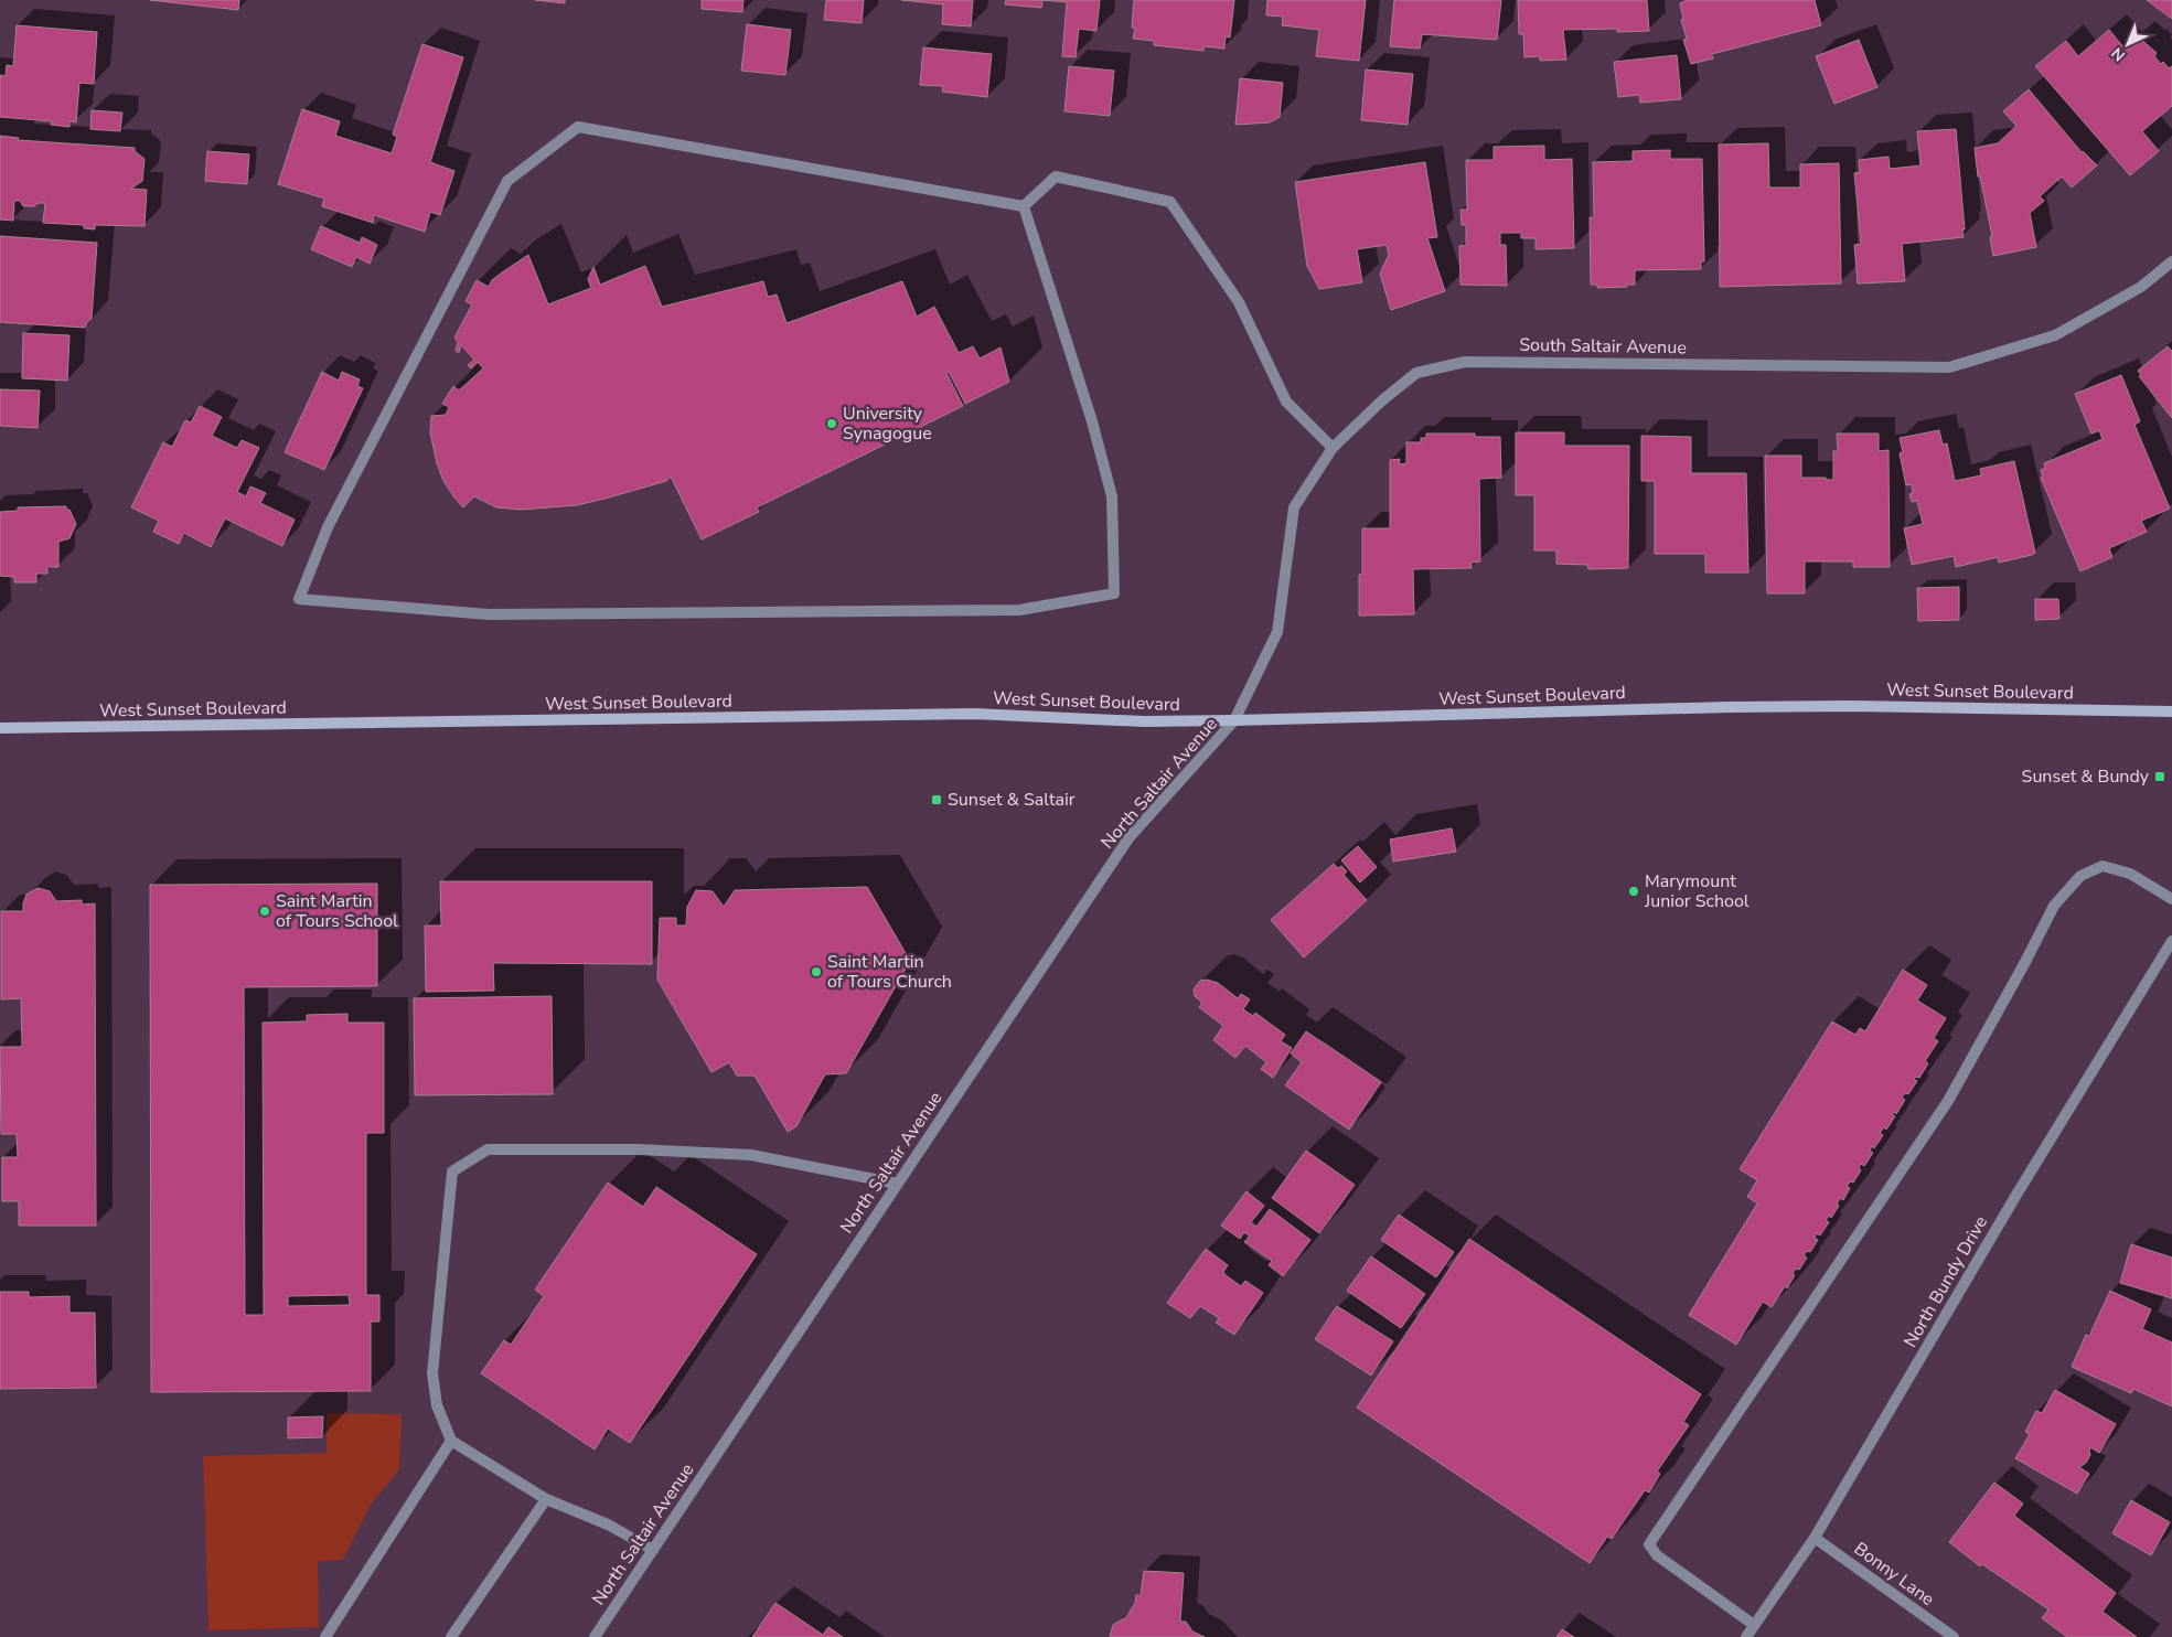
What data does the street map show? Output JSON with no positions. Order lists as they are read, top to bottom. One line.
{"streets":{"main road":["West Sunset Boulevard"],"street":["South Saltair Avenue","North Saltair Avenue","North Bundy Drive","Bonny Lane"]},"crossings":[["South Saltair Avenue","West Sunset Boulevard"],["South Saltair Avenue","North Saltair Avenue"],["West Sunset Boulevard","North Saltair Avenue"],["North Bundy Drive","Bonny Lane"]],"places":{"other":["University Synagogue","Marymount Junior School","Saint Martin of Tours School","Saint Martin of Tours Church"],"transit":["Sunset & Bundy","Sunset & Saltair"]},"north":"bottom left"}
